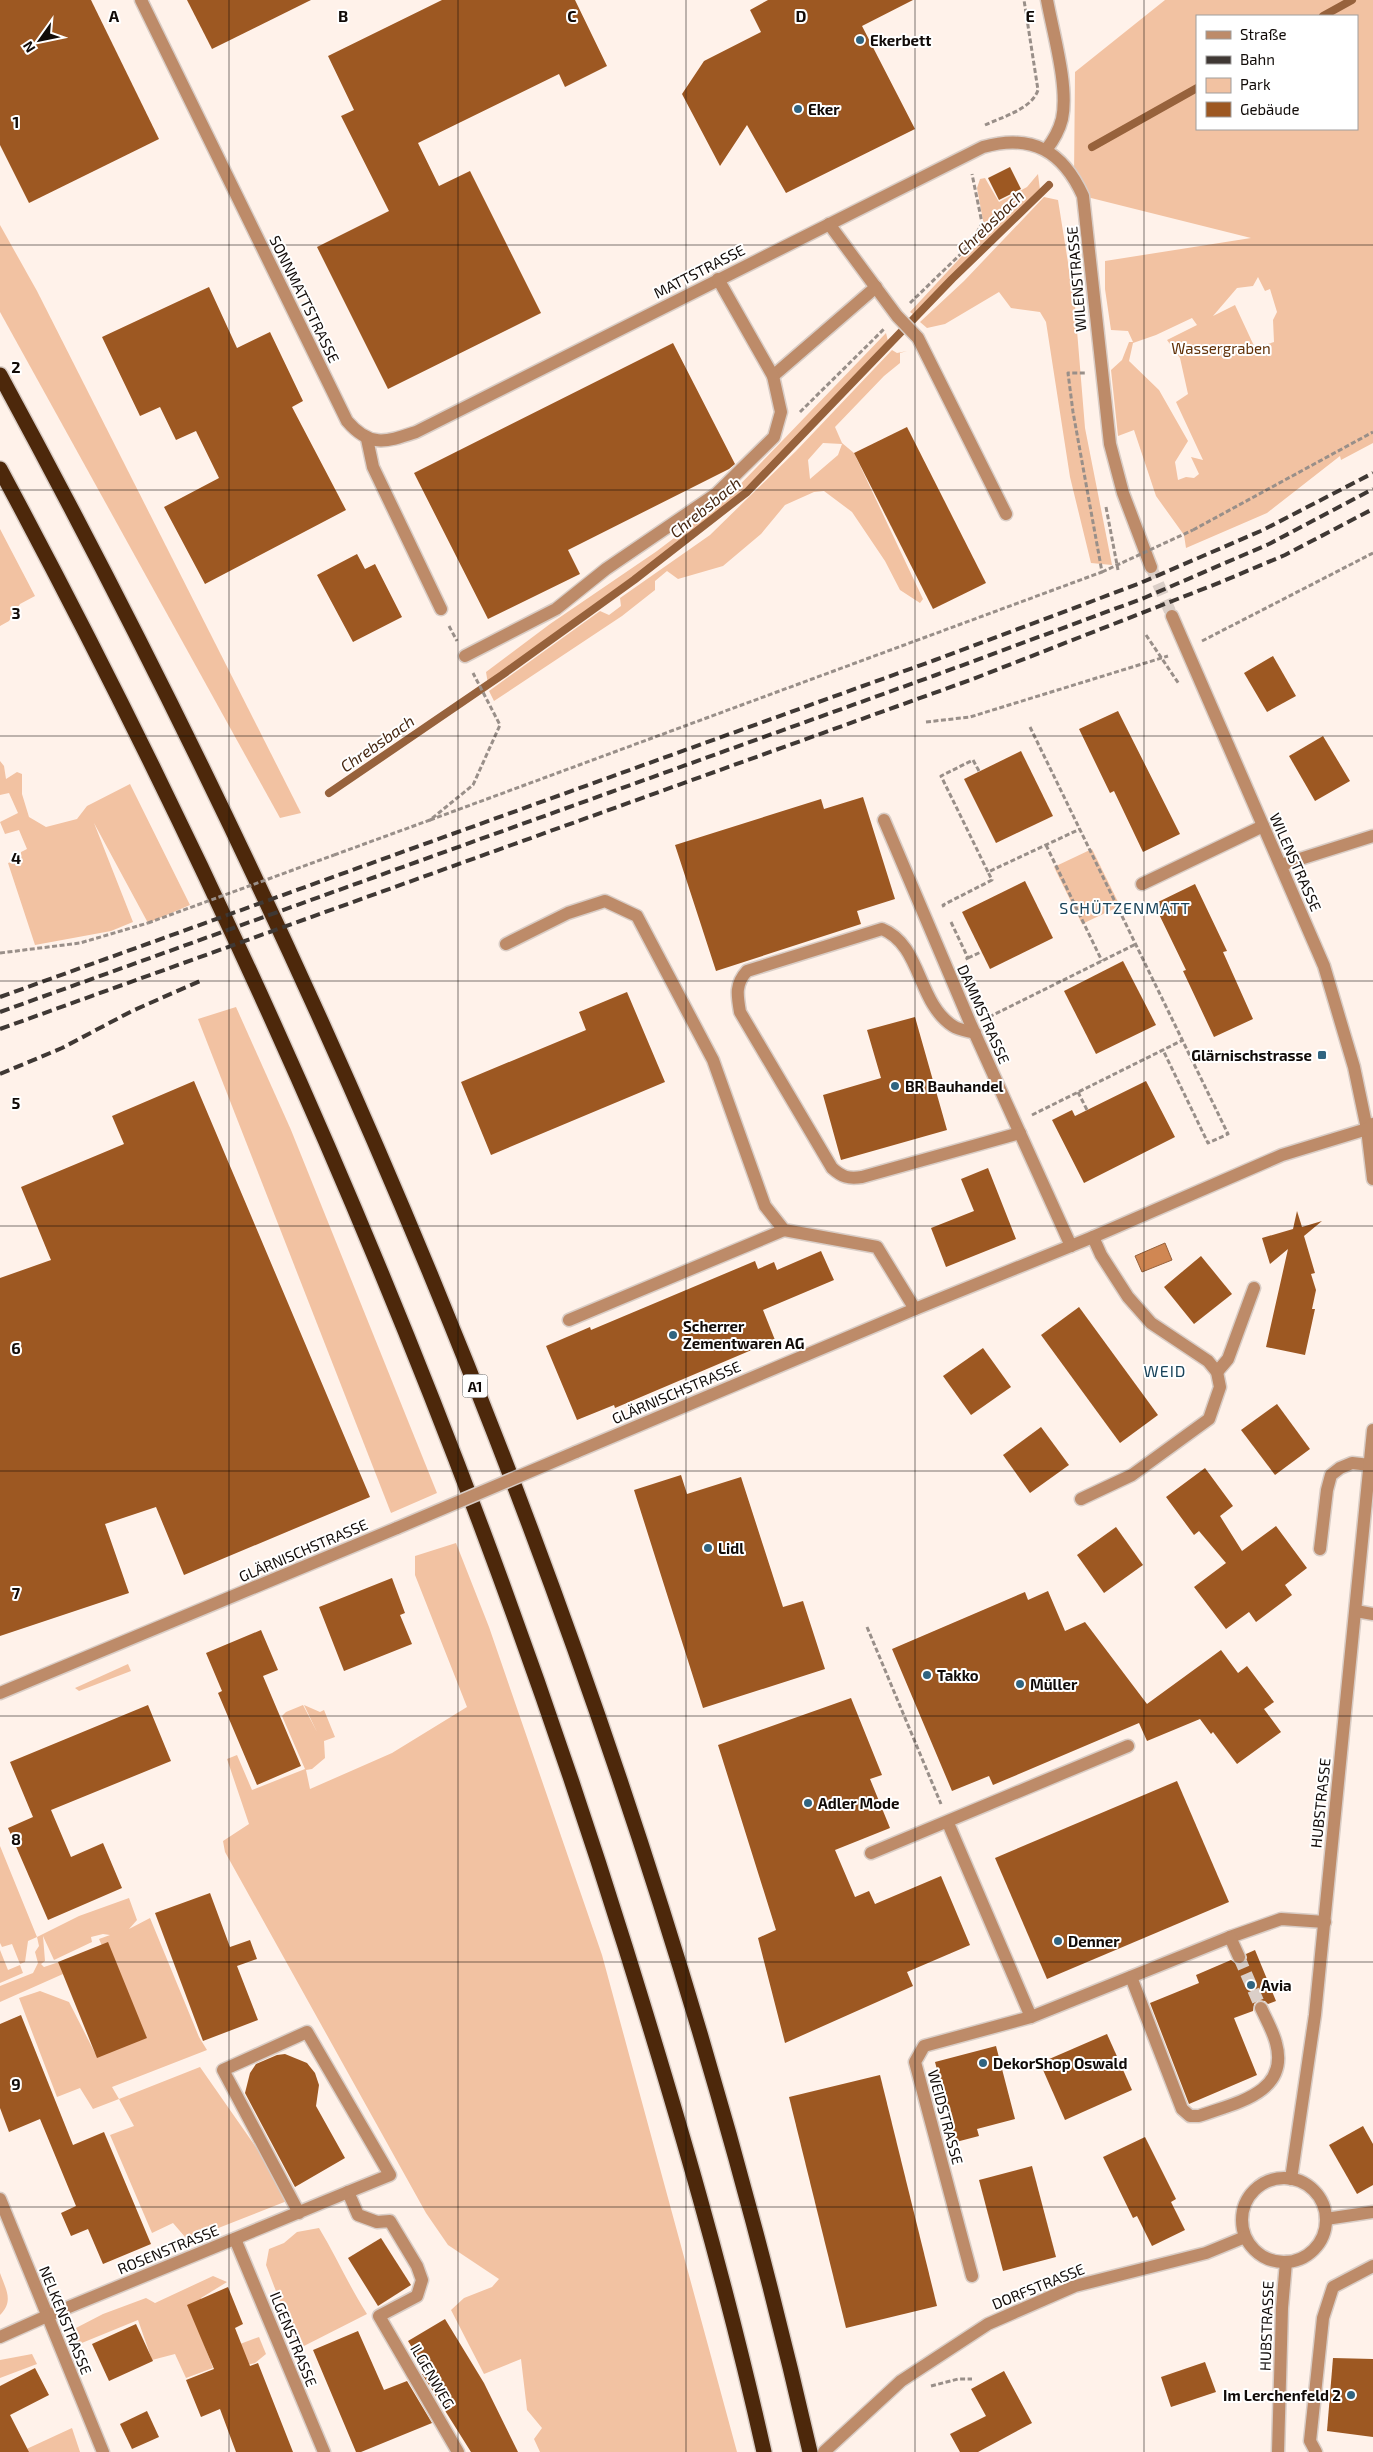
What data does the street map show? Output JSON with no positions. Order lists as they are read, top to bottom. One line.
{"streets":{"highway":["A1"],"street":["MATTSTRASSE","WILENSTRASSE","SONNMATTSTRASSE","DAMMSTRASSE","GLÄRNISCHSTRASSE","HUBSTRASSE","WEIDSTRASSE","ROSENSTRASSE","DORFSTRASSE","NELKENSTRASSE","ILGENSTRASSE","ILGENWEG"]},"crossings":[["MATTSTRASSE","WILENSTRASSE"],["MATTSTRASSE","SONNMATTSTRASSE"],["WILENSTRASSE","GLÄRNISCHSTRASSE"],["DAMMSTRASSE","GLÄRNISCHSTRASSE"],["HUBSTRASSE","WEIDSTRASSE"],["HUBSTRASSE","DORFSTRASSE"],["ROSENSTRASSE","NELKENSTRASSE"],["ROSENSTRASSE","ILGENSTRASSE"],["ROSENSTRASSE","ILGENWEG"]],"districts":["SCHÜTZENMATT","WEID"],"water":["Chrebsbach"],"parks":["Wassergraben"],"places":{"other":["Ekerbett","Eker","BR Bauhandel","Scherrer Zementwaren AG","Lidl","Takko","Müller","Adler Mode","Denner","Avia","DekorShop Oswald","Im Lerchenfeld 2"],"transit":["Glärnischstrasse"]},"legend":["Straße","Bahn","Park","Gebäude"],"north":"bottom left","grid":{"columns":["A","B","C","D","E"],"rows":["1","2","3","4","5","6","7","8","9"]}}
